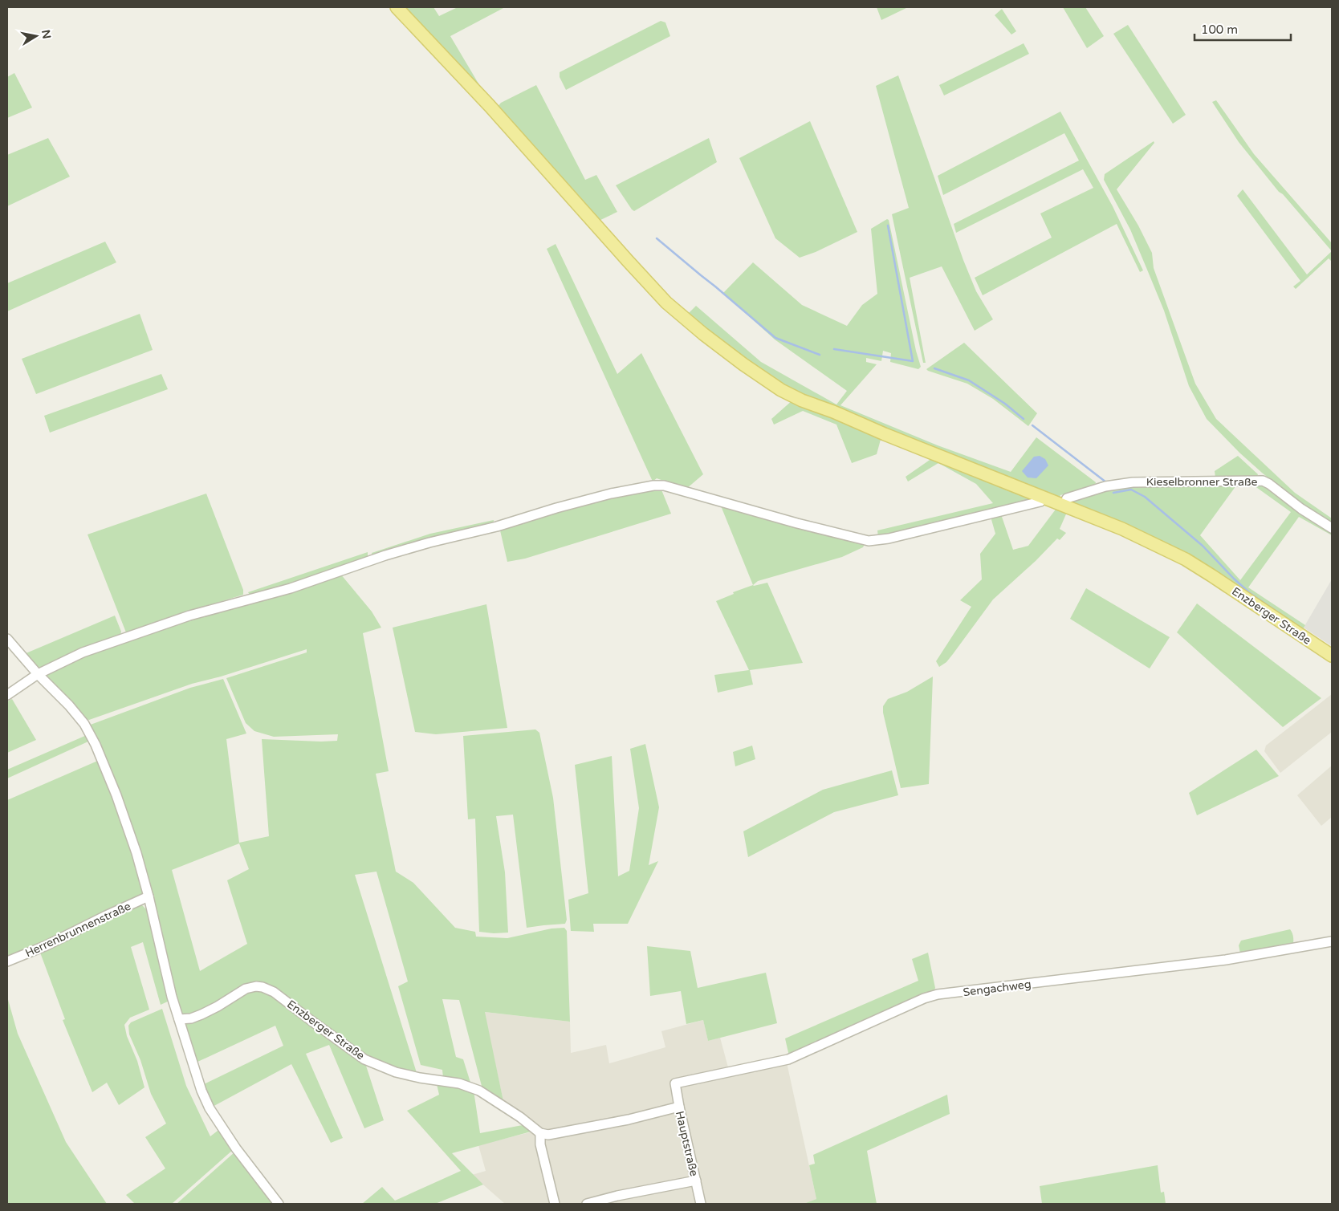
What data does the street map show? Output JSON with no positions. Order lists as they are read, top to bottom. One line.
{"streets":{"main road":["Enzberger Straße"],"street":["Kieselbronner Straße","Herrenbrunnenstraße","Sengachweg","Hauptstraße"]},"crossings":[["Kieselbronner Straße","Enzberger Straße"],["Sengachweg","Hauptstraße"]],"scale_bar":"100 m","north":"right"}
